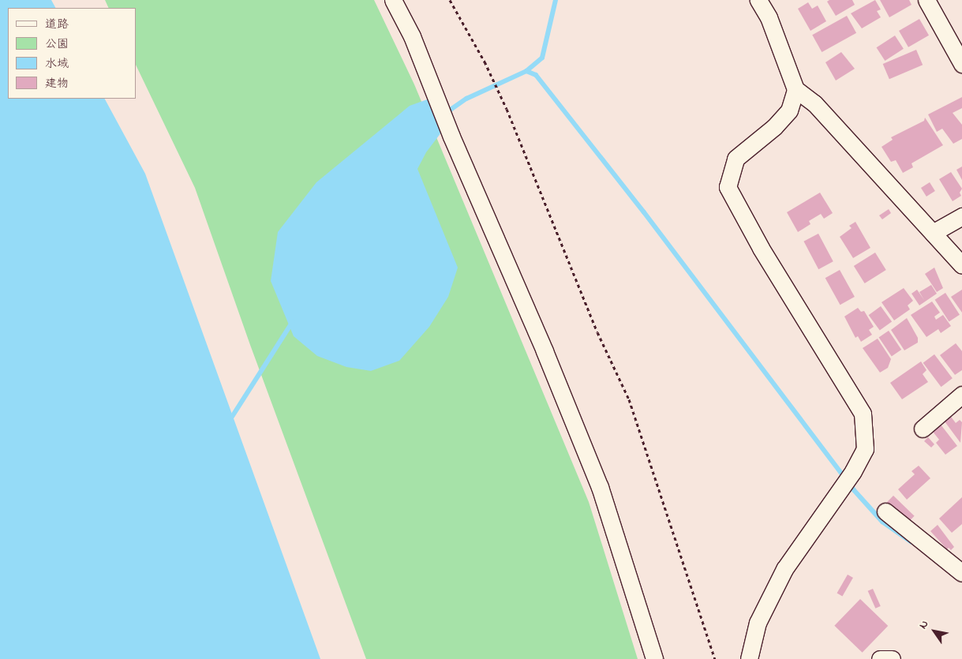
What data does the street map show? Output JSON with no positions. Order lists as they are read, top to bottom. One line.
{"legend":["道路","公園","水域","建物"],"north":"top left"}
